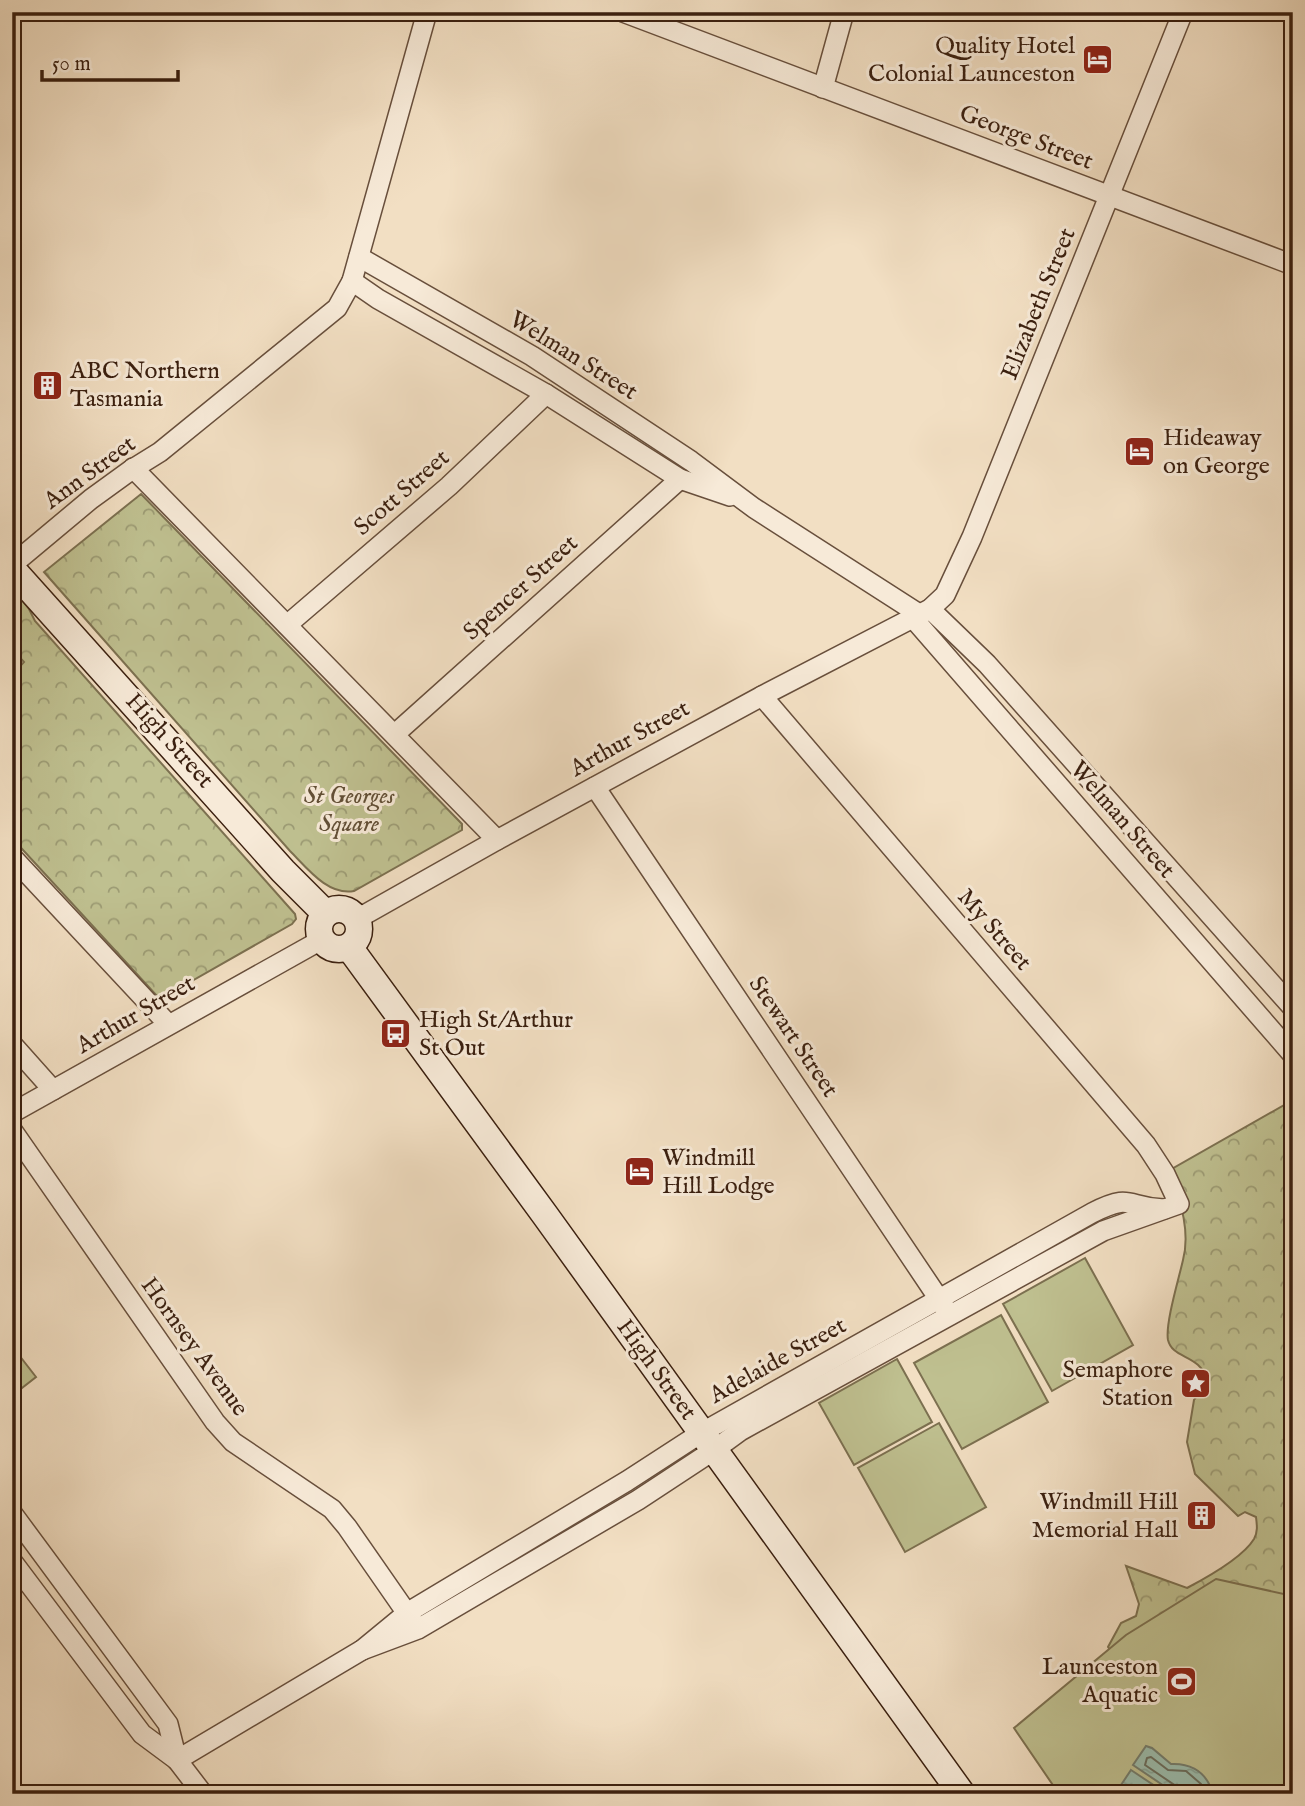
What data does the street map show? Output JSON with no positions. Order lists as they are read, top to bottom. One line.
{"streets":{"main road":["High Street"],"street":["George Street","Elizabeth Street","Welman Street","Ann Street","Scott Street","Spencer Street","Arthur Street","My Street","Stewart Street","Hornsey Avenue","Adelaide Street"]},"crossings":[["George Street","Elizabeth Street"],["Elizabeth Street","Welman Street"],["Elizabeth Street","Arthur Street"],["Welman Street","Ann Street"],["Welman Street","Scott Street"],["Welman Street","Spencer Street"],["Welman Street","Arthur Street"],["Ann Street","High Street"],["Arthur Street","High Street"],["Arthur Street","My Street"],["Arthur Street","Stewart Street"],["High Street","Adelaide Street"],["My Street","Adelaide Street"],["Stewart Street","Adelaide Street"],["Hornsey Avenue","Adelaide Street"]],"parks":["St Georges Square"],"places":{"hotel":["Quality Hotel Colonial Launceston","Hideaway on George","Windmill Hill Lodge"],"building":["ABC Northern Tasmania","Windmill Hill Memorial Hall"],"bus stop":["High St/Arthur St Out"],"place":["Semaphore Station"],"sports":["Launceston Aquatic"]},"scale_bar":"50 m"}
